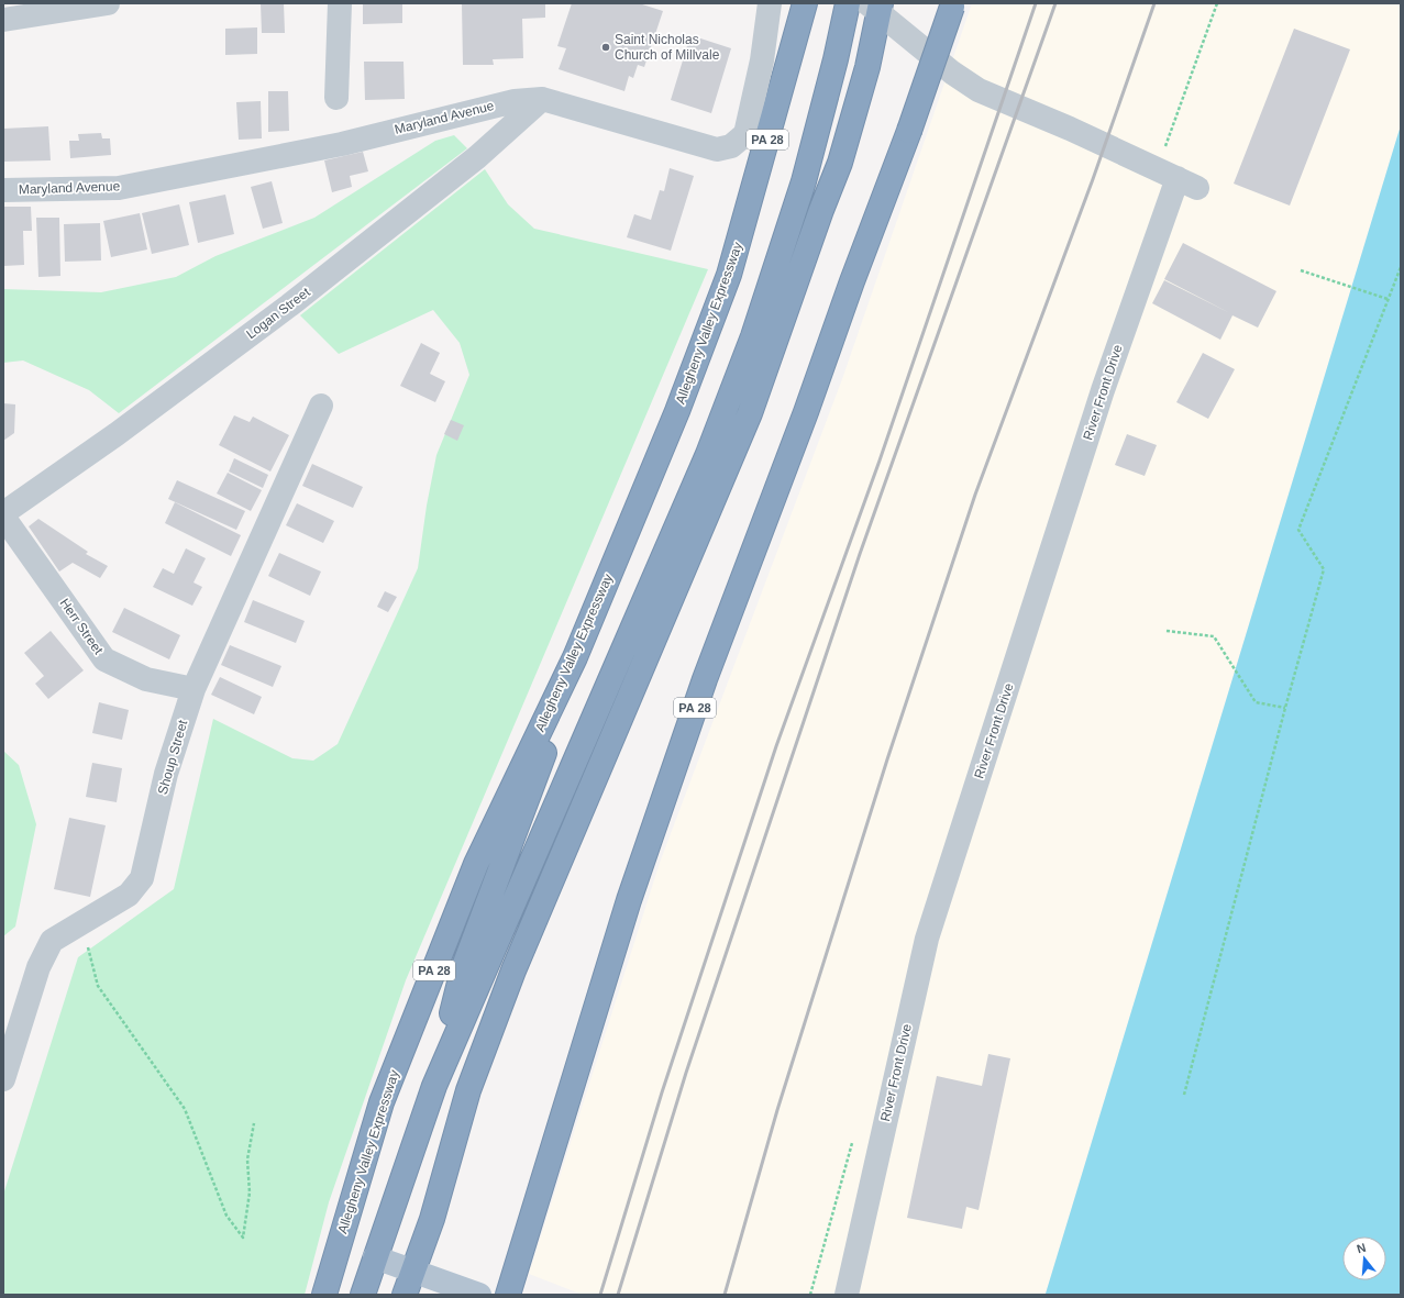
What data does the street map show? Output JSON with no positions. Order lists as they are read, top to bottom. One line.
{"streets":{"highway":["PA 28","Allegheny Valley Expressway"],"street":["Maryland Avenue","Logan Street","River Front Drive","Herr Street","Shoup Street"]},"crossings":[["Maryland Avenue","Logan Street"],["Herr Street","Shoup Street"]],"places":["Saint Nicholas Church of Millvale"],"north":"top"}
